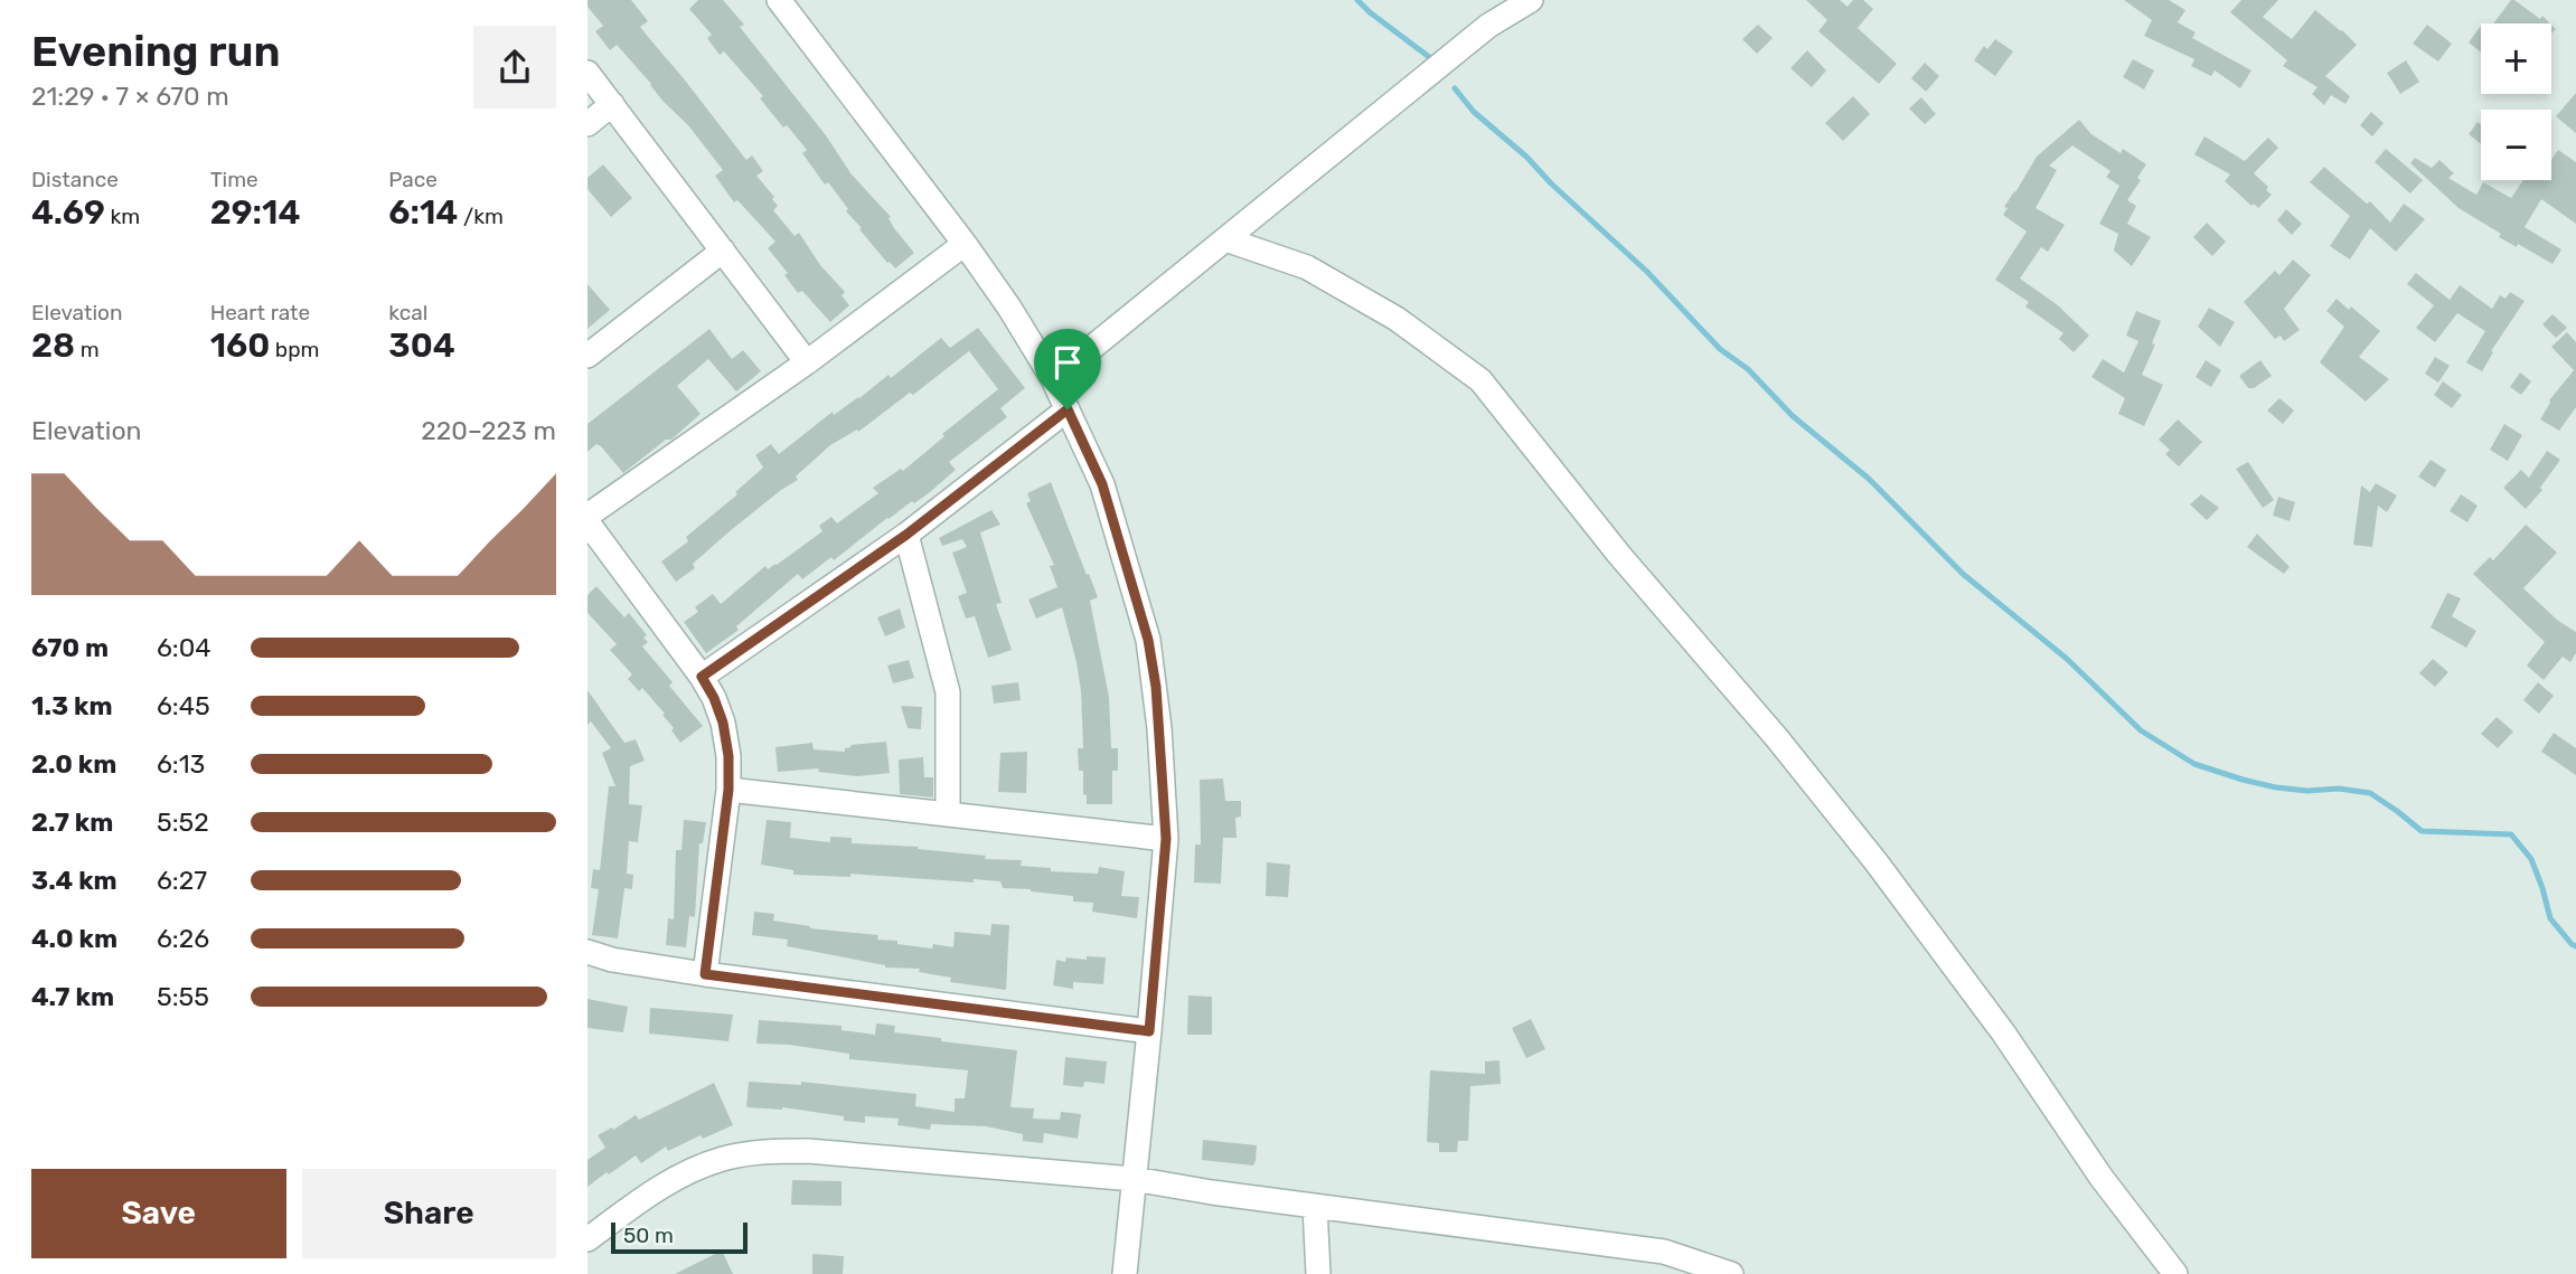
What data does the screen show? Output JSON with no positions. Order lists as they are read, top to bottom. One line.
{"scale_bar":"50 m","page":{"heading":["Evening run","21:29 · 7 × 670 m"],"map_buttons":["+","−"],"stats":[["Distance","4.69 km"],["Time","29:14"],["Pace","6:14 /km"],["Elevation","28 m"],["Heart rate","160 bpm"],["kcal","304"]],"chart":["Elevation","220–223 m"],"list":[{"name":"670 m","note":"6:04"},{"name":"1.3 km","note":"6:45"},{"name":"2.0 km","note":"6:13"},{"name":"2.7 km","note":"5:52"},{"name":"3.4 km","note":"6:27"},{"name":"4.0 km","note":"6:26"},{"name":"4.7 km","note":"5:55"}],"buttons":["Save","Share"],"scale":"50 m"}}
